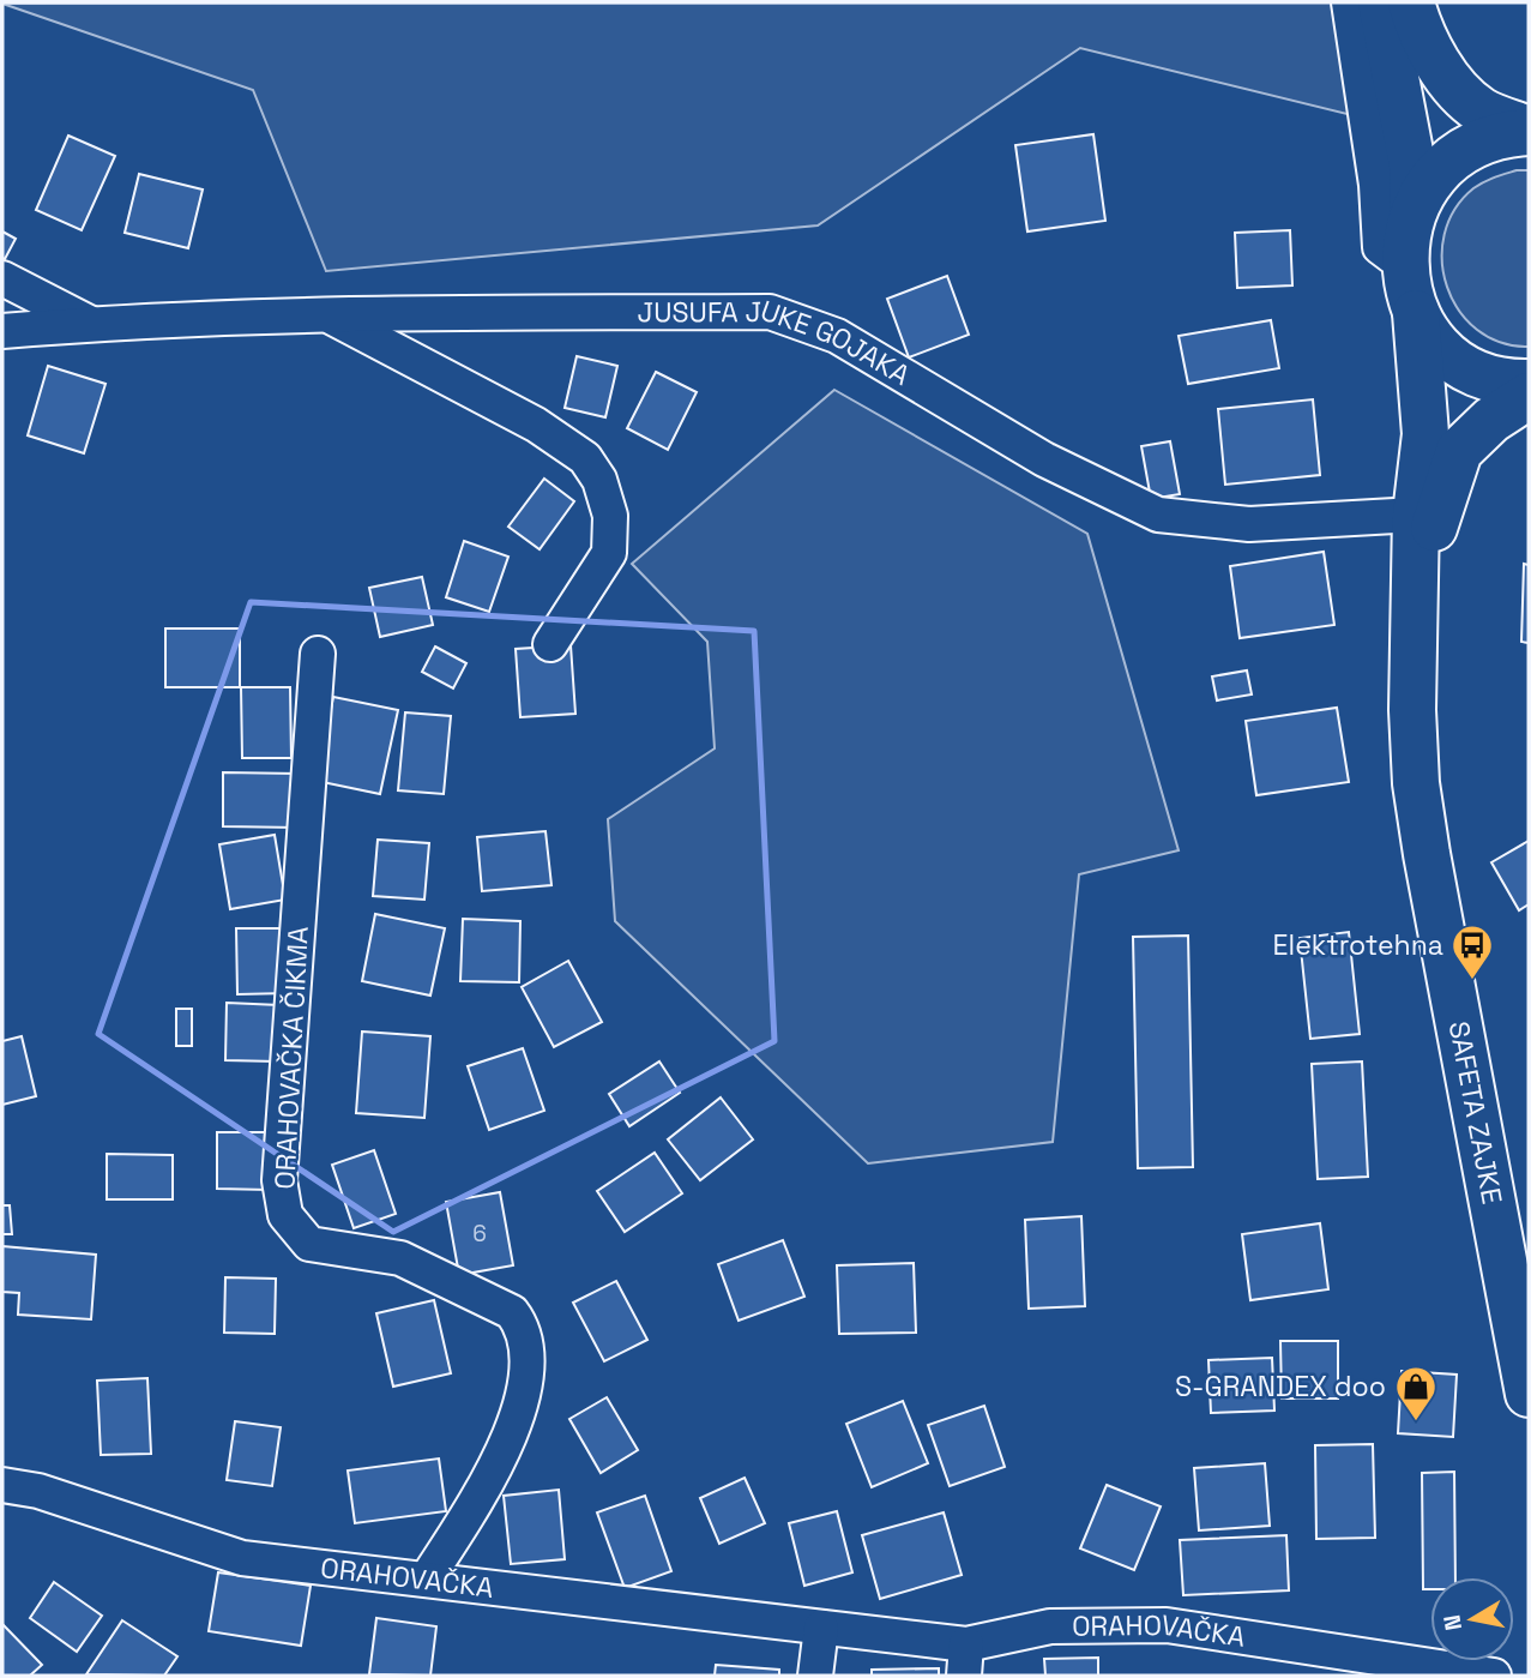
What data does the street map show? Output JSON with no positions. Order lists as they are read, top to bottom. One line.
{"streets":{"main road":["SAFETA ZAJKE"],"street":["JUSUFA JUKE GOJAKA","ORAHOVAČKA ČIKMA","ORAHOVAČKA"]},"crossings":[["JUSUFA JUKE GOJAKA","SAFETA ZAJKE"],["ORAHOVAČKA ČIKMA","ORAHOVAČKA"]],"places":{"bus stop":["Elektrotehna"],"shop":["S-GRANDEX doo"]},"house_numbers":["6"],"north":"left"}
